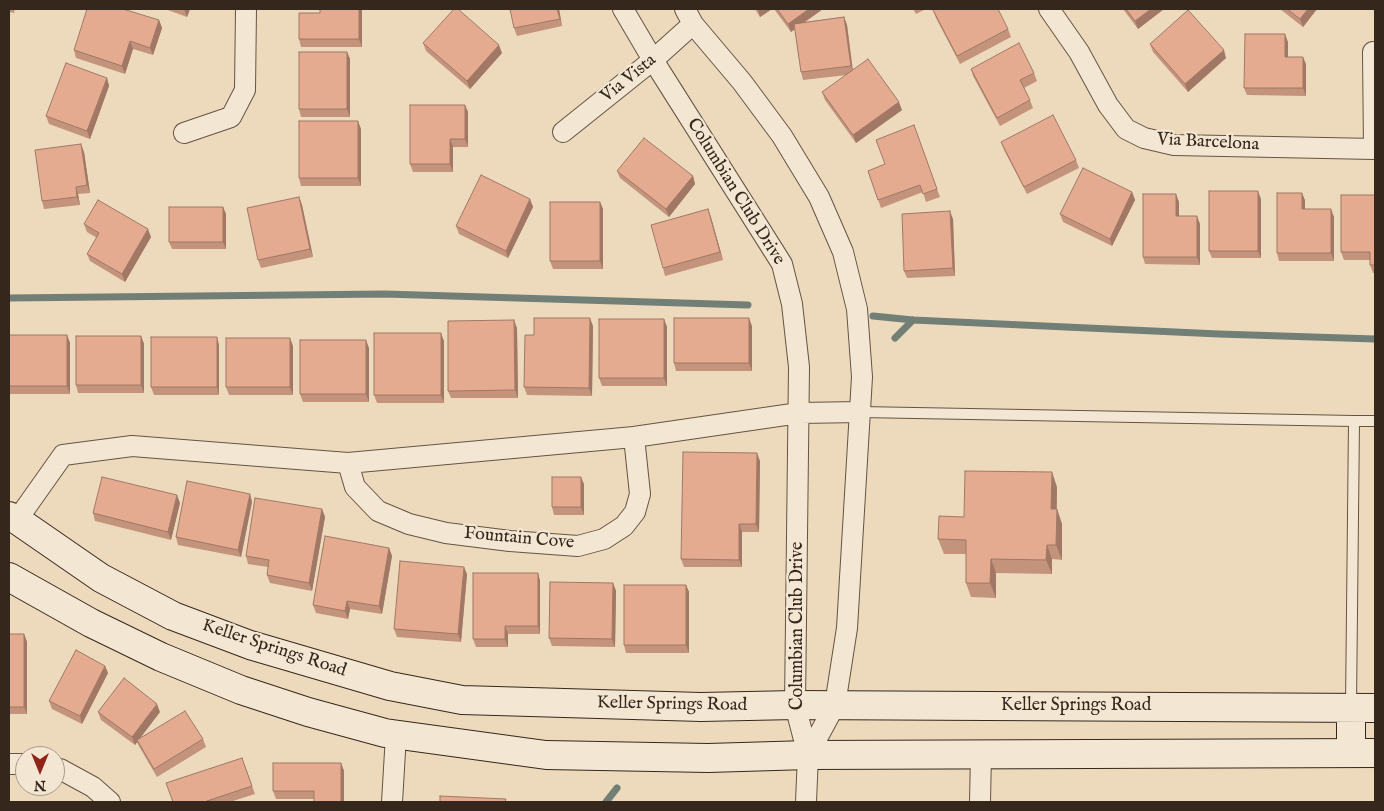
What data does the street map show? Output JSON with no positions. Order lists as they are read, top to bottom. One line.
{"streets":{"main road":["Keller Springs Road"],"street":["Via Vista","Via Barcelona","Columbian Club Drive","Fountain Cove"]},"crossings":[["Via Vista","Columbian Club Drive"],["Columbian Club Drive","Keller Springs Road"]],"north":"bottom"}
